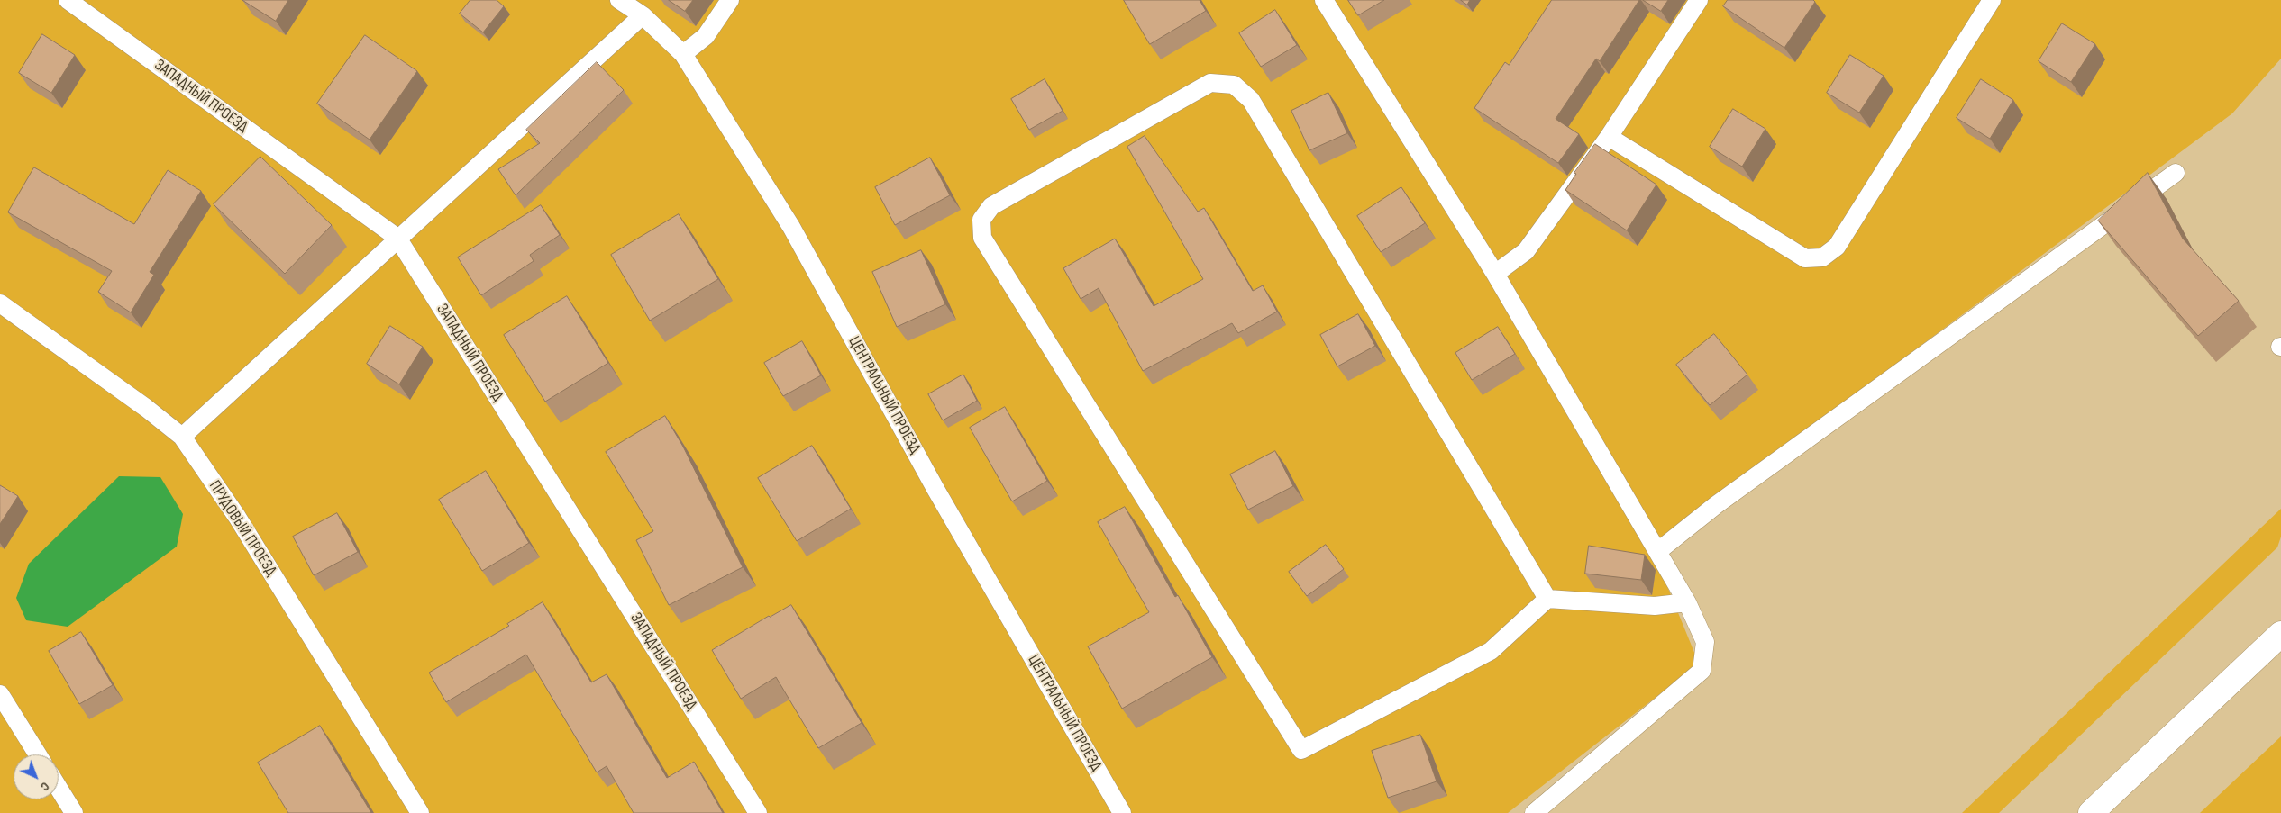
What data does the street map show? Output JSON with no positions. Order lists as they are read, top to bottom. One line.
{"streets":{"lane":["ЗАПАДНЫЙ ПРОЕЗД","ЦЕНТРАЛЬНЫЙ ПРОЕЗД","ПРУДОВЫЙ ПРОЕЗД"]},"north":"bottom right"}
